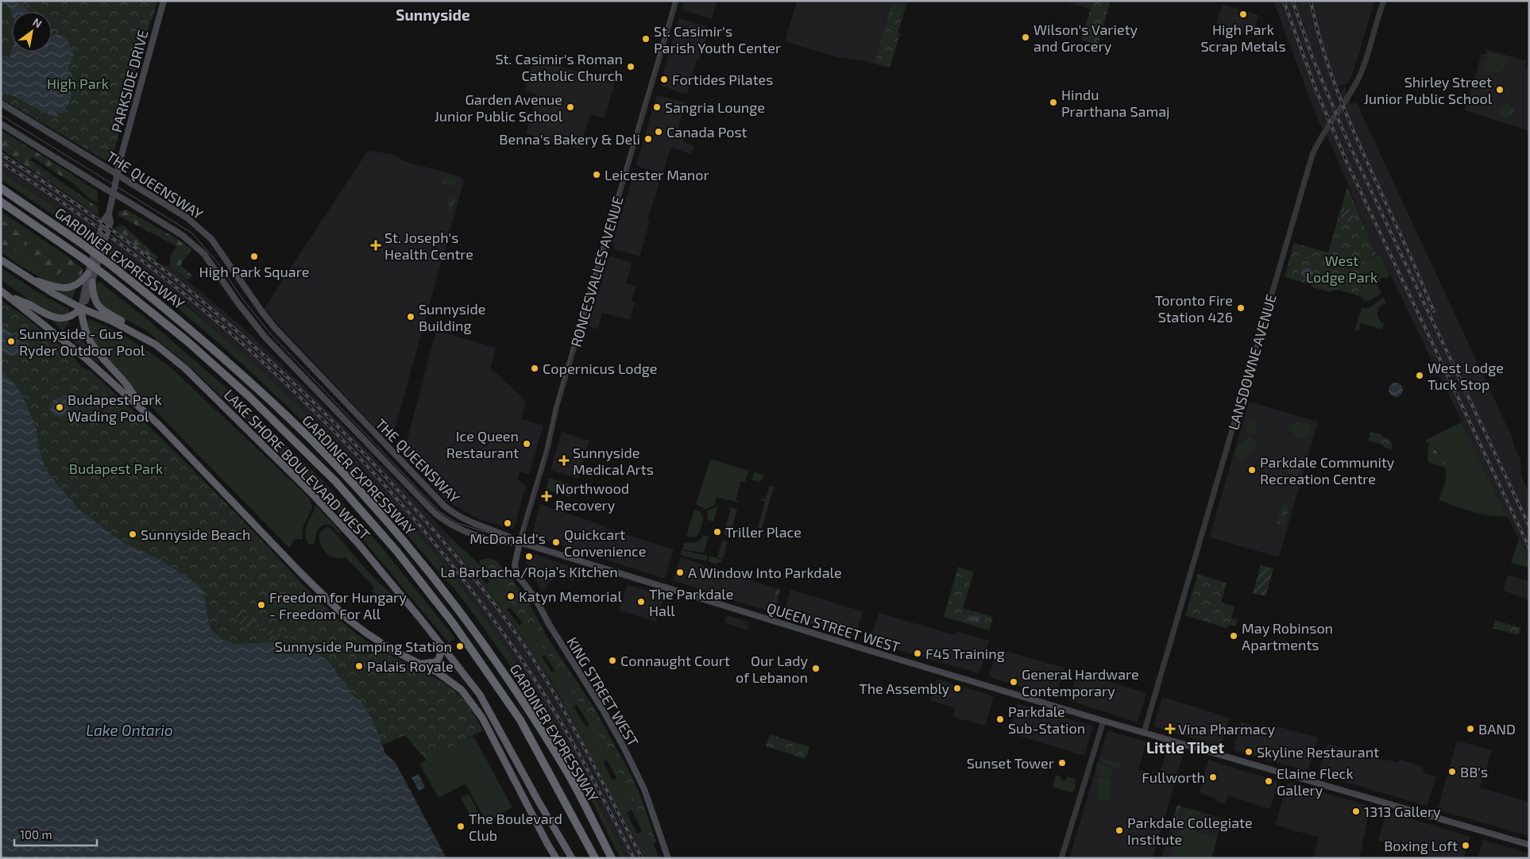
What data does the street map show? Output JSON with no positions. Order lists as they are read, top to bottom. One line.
{"streets":{"highway":["GARDINER EXPRESSWAY","LAKE SHORE BOULEVARD WEST"],"main road":["PARKSIDE DRIVE","THE QUEENSWAY","QUEEN STREET WEST","KING STREET WEST"],"street":["RONCESVALLES AVENUE","LANSDOWNE AVENUE"]},"crossings":[["PARKSIDE DRIVE","LAKE SHORE BOULEVARD WEST"],["THE QUEENSWAY","RONCESVALLES AVENUE"],["THE QUEENSWAY","QUEEN STREET WEST"],["THE QUEENSWAY","KING STREET WEST"],["RONCESVALLES AVENUE","QUEEN STREET WEST"],["RONCESVALLES AVENUE","KING STREET WEST"],["LANSDOWNE AVENUE","QUEEN STREET WEST"],["QUEEN STREET WEST","KING STREET WEST"]],"districts":["Sunnyside","Little Tibet"],"water":["Lake Ontario"],"parks":["High Park","West Lodge Park","Budapest Park"],"places":{"other":["High Park Scrap Metals","Wilson's Variety and Grocery","St. Casimir's Parish Youth Center","St. Casimir's Roman Catholic Church","Fortides Pilates","Shirley Street Junior Public School","Hindu Prarthana Samaj","Garden Avenue Junior Public School","Sangria Lounge","Canada Post","Benna's Bakery & Deli","Leicester Manor","High Park Square","Toronto Fire Station 426","Sunnyside Building","Sunnyside - Gus Ryder Outdoor Pool","Copernicus Lodge","West Lodge Tuck Stop","Budapest Park Wading Pool","Ice Queen Restaurant","Parkdale Community Recreation Centre","McDonald's","Triller Place","Sunnyside Beach","Quickcart Convenience","La Barbacha/Roja’s Kitchen","A Window Into Parkdale","Katyn Memorial","The Parkdale Hall","Freedom for Hungary - Freedom For All","May Robinson Apartments","Sunnyside Pumping Station","F45 Training","Connaught Court","Palais Royale","Our Lady of Lebanon","General Hardware Contemporary","The Assembly","Parkdale Sub-Station","BAND","Skyline Restaurant","Sunset Tower","BB's","Fullworth","Elaine Fleck Gallery","1313 Gallery","The Boulevard Club","Parkdale Collegiate Institute","Boxing Loft"],"health":["St. Joseph's Health Centre","Sunnyside Medical Arts","Northwood Recovery","Vina Pharmacy"]},"scale_bar":"100 m","north":"top right"}
